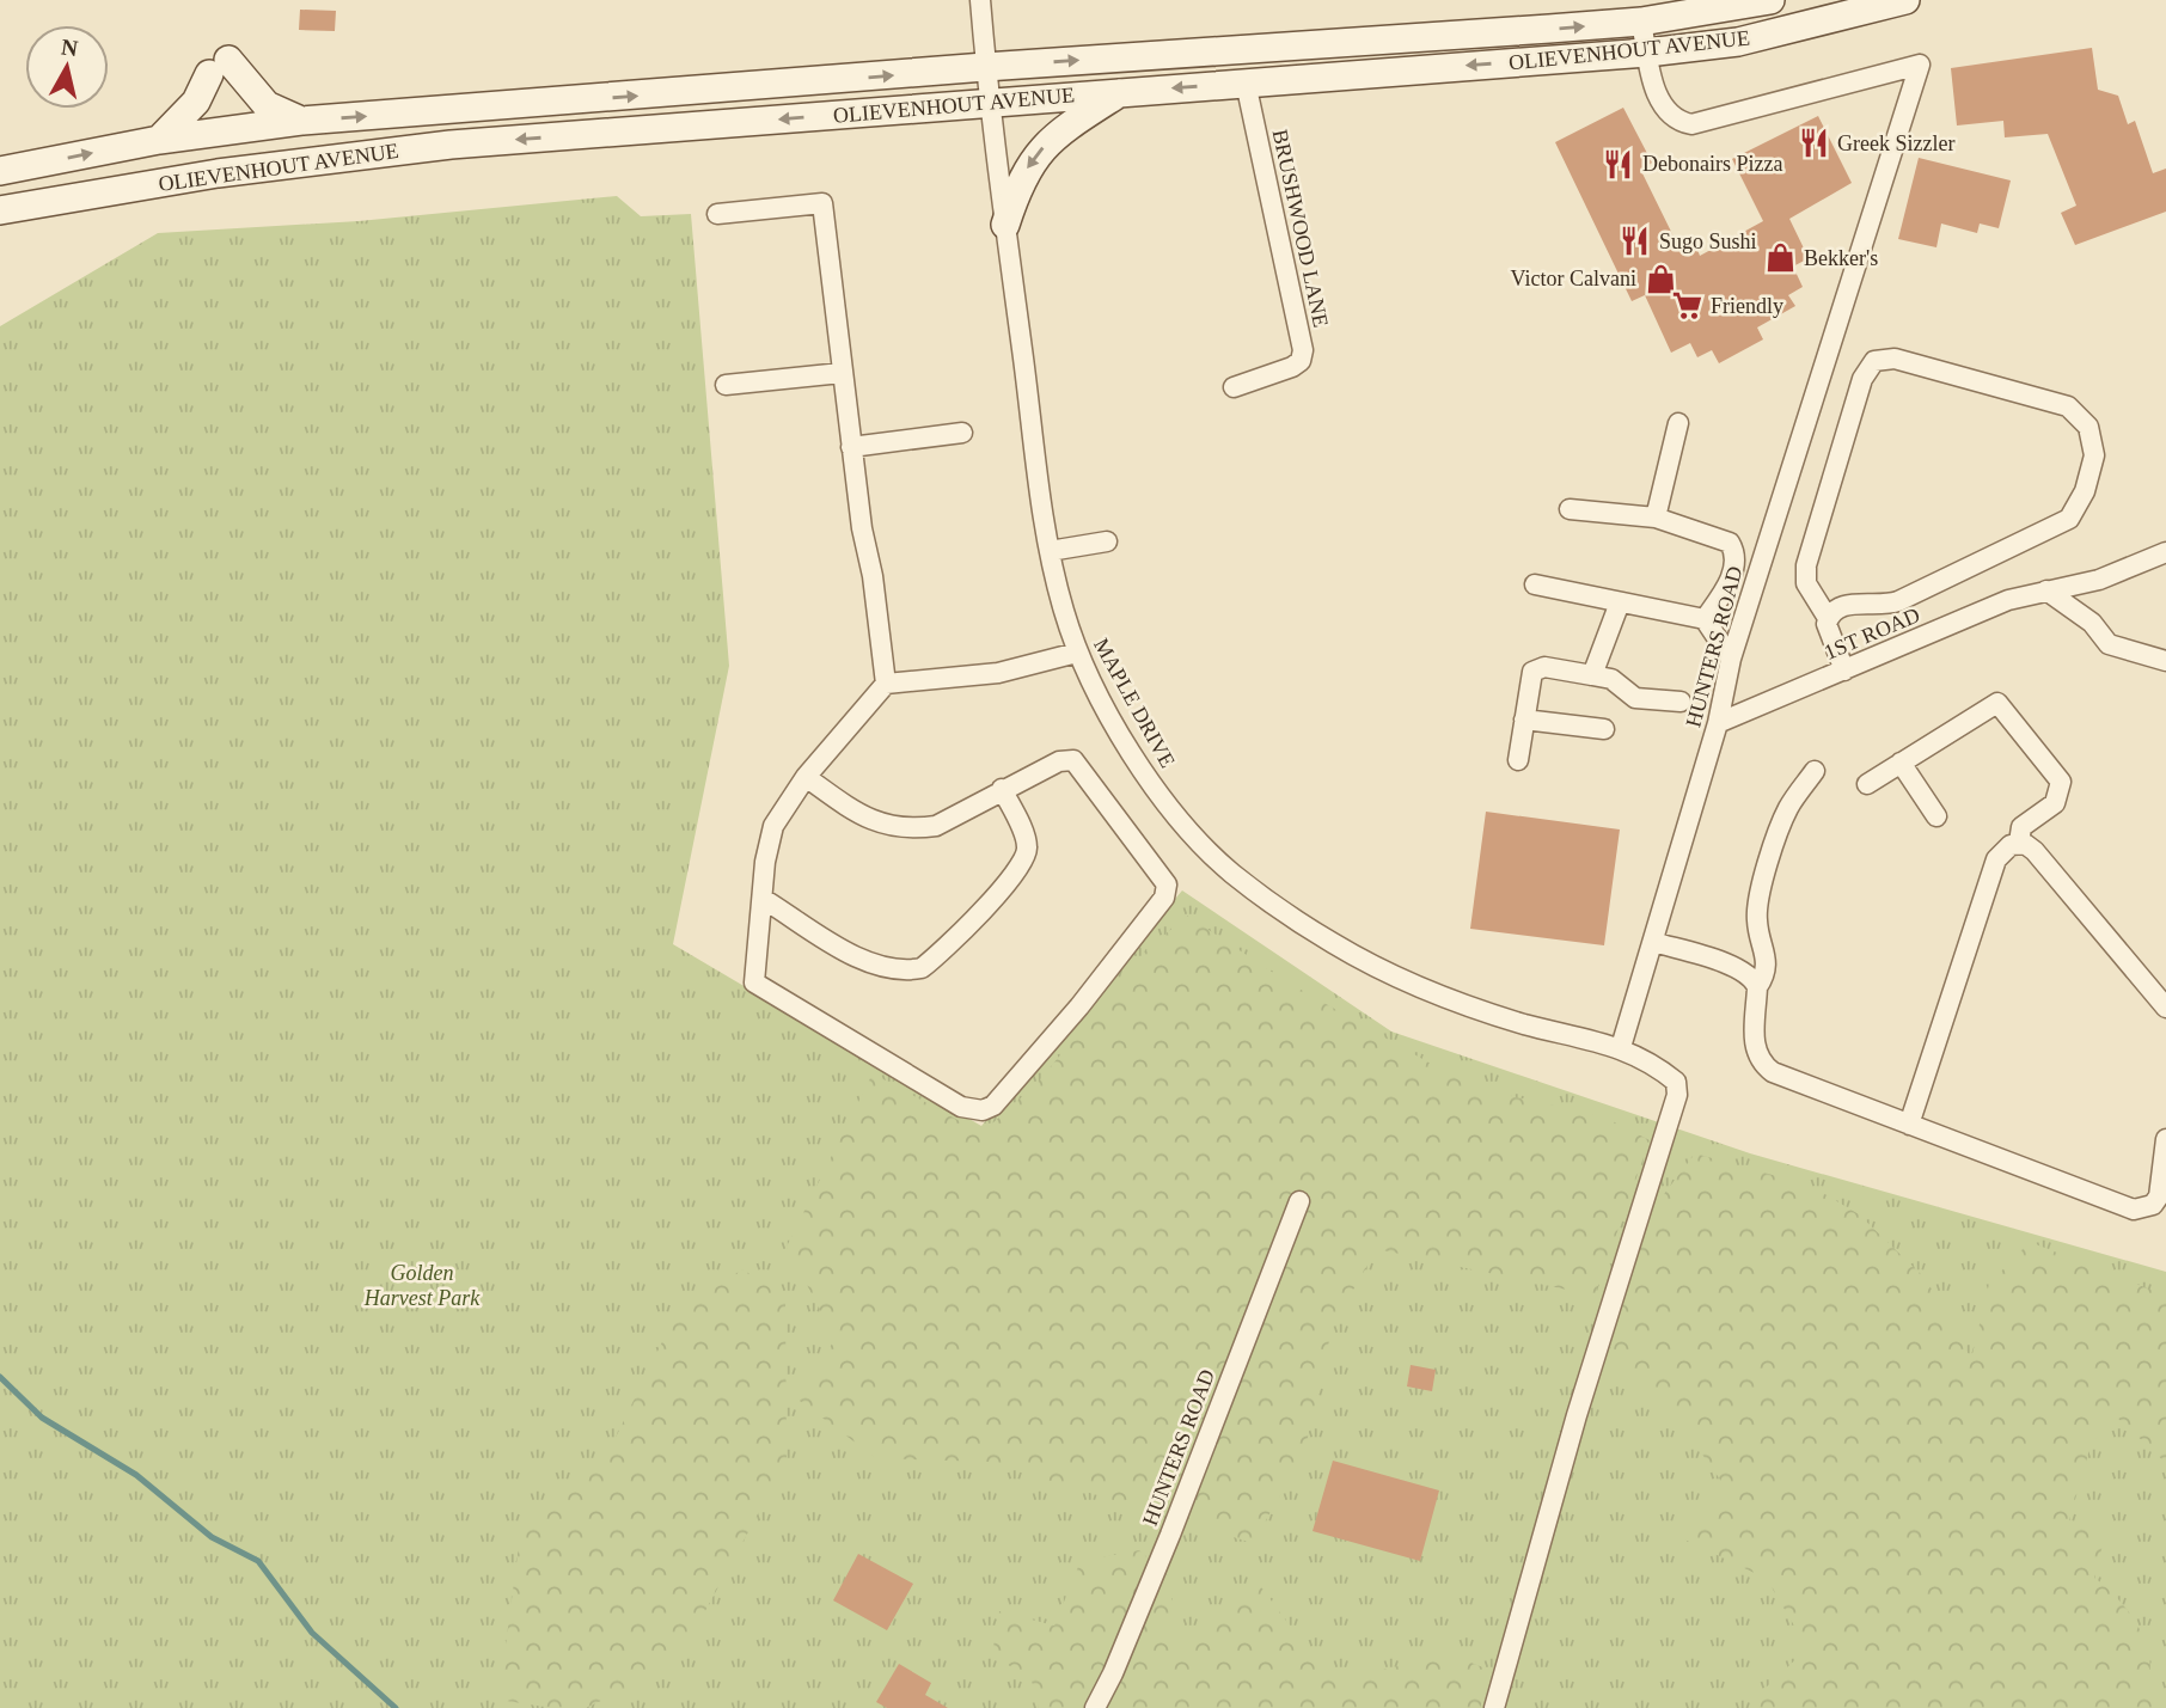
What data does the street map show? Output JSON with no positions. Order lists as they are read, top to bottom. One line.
{"streets":{"street":["OLIEVENHOUT AVENUE","BRUSHWOOD LANE","1ST ROAD","HUNTERS ROAD","MAPLE DRIVE"]},"crossings":[["OLIEVENHOUT AVENUE","BRUSHWOOD LANE"],["OLIEVENHOUT AVENUE","HUNTERS ROAD"],["OLIEVENHOUT AVENUE","MAPLE DRIVE"],["1ST ROAD","HUNTERS ROAD"],["HUNTERS ROAD","MAPLE DRIVE"]],"parks":["Golden Harvest Park"],"places":{"restaurant":["Greek Sizzler","Debonairs Pizza","Sugo Sushi"],"shop":["Bekker's","Victor Calvani"],"supermarket":["Friendly"]},"north":"top"}
